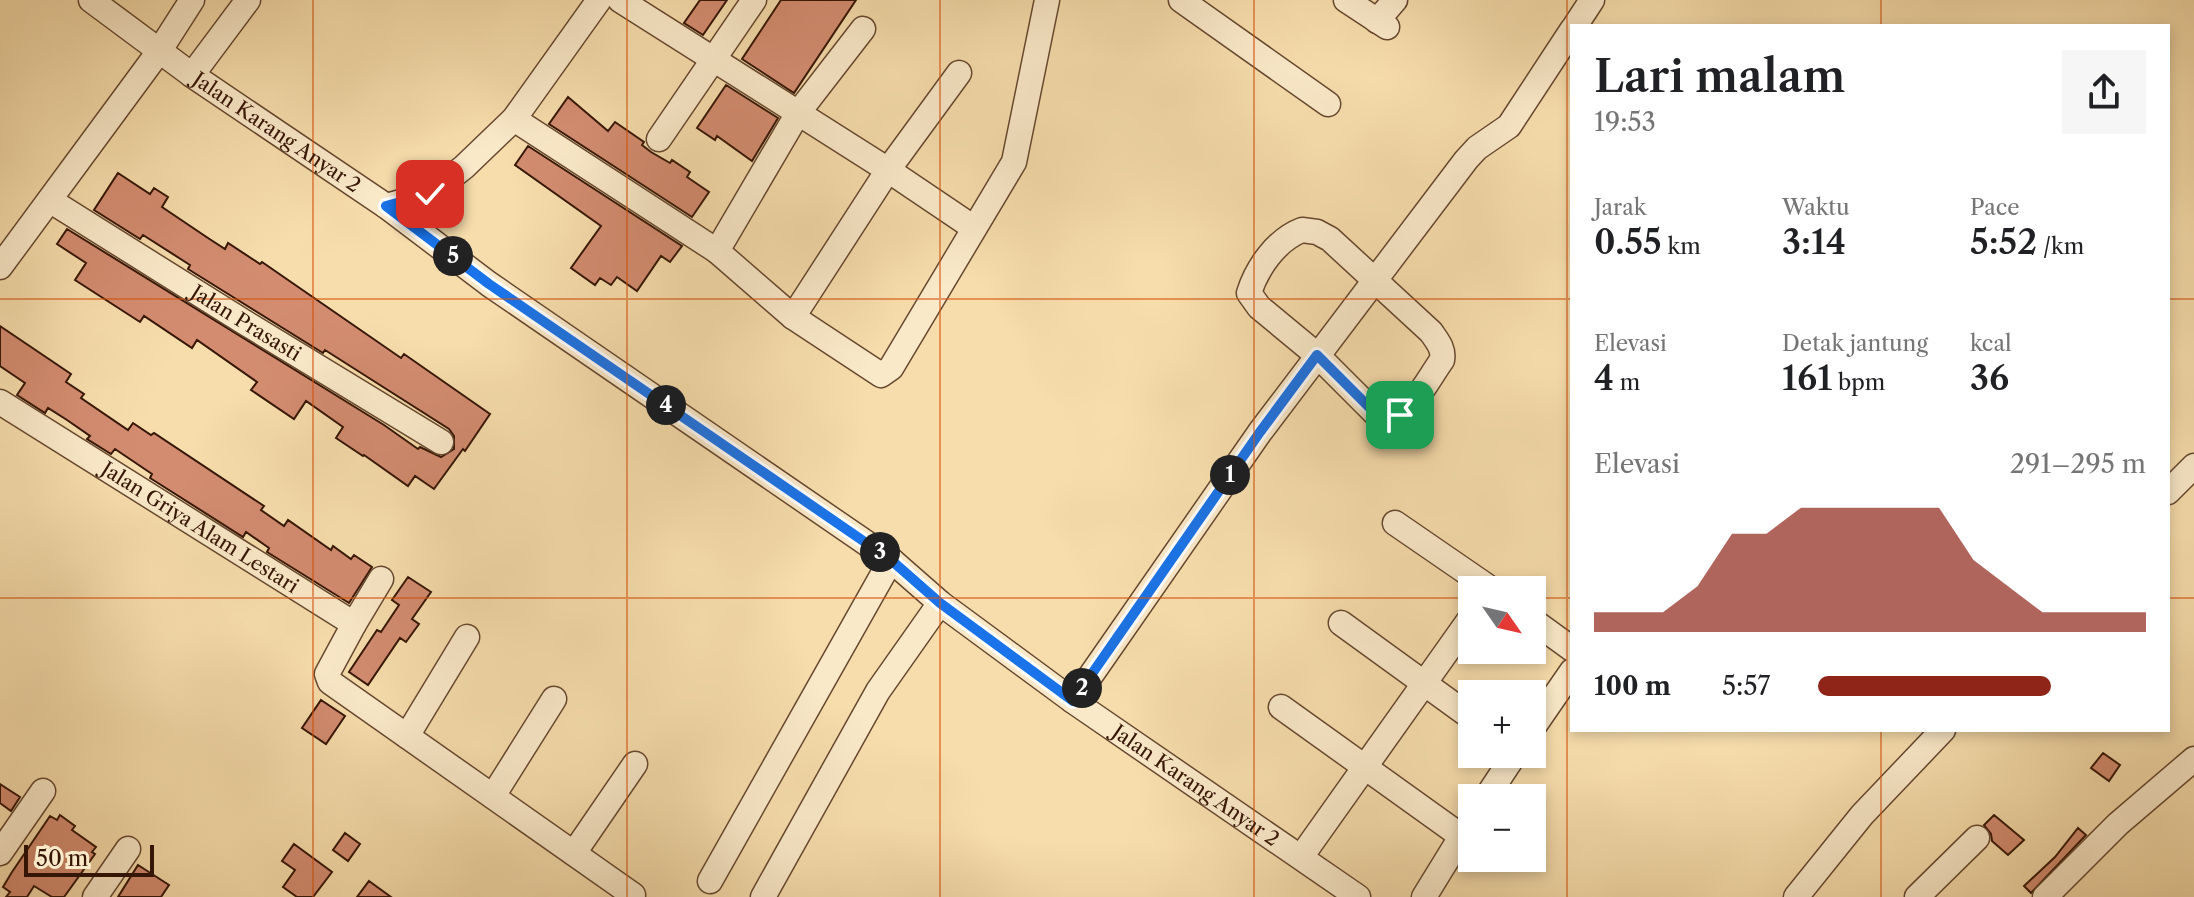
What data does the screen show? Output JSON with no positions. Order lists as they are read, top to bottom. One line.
{"streets":{"street":["Jalan Karang Anyar 2","Jalan Prasasti","Jalan Griya Alam Lestari"]},"scale_bar":"50 m","north":"bottom right","page":{"heading":["Lari malam","19:53"],"stats":[["Jarak","0.55 km"],["Waktu","3:14"],["Pace","5:52 /km"],["Elevasi","4 m"],["Detak jantung","161 bpm"],["kcal","36"]],"pins":["5","4","1","3","2"],"chart":["Elevasi","291–295 m"],"map_buttons":["+","−"],"list":[{"name":"100 m","note":"5:57"}],"scale":"50 m"}}
